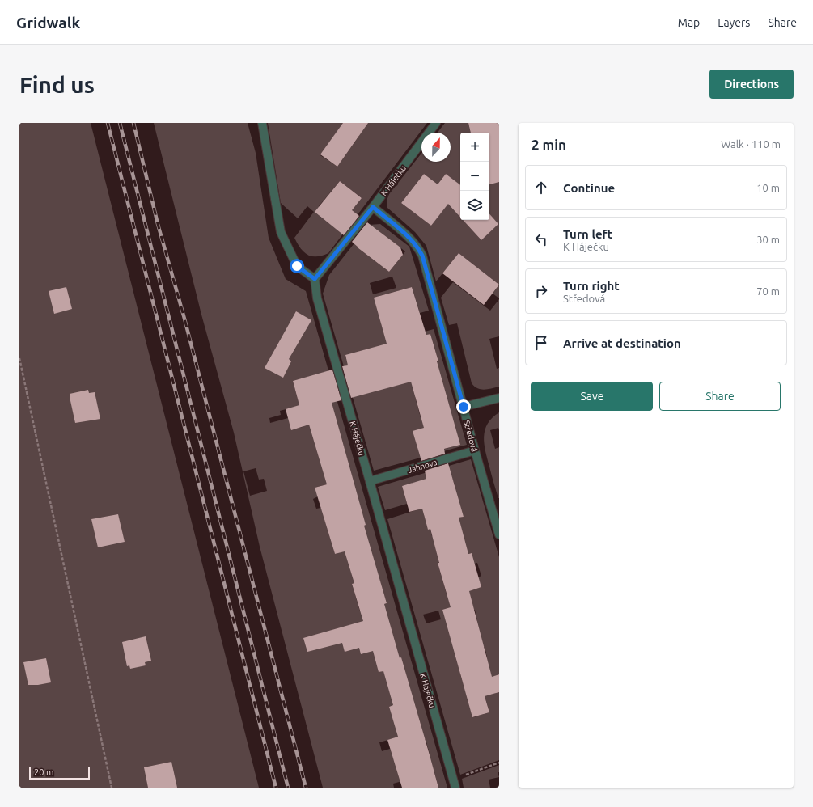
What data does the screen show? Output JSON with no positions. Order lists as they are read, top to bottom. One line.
{"streets":{"street":["K Háječku","Středová","Jahnova"]},"crossings":[["K Háječku","Středová"],["K Háječku","Jahnova"],["Středová","Jahnova"]],"scale_bar":"20 m","north":"top","page":{"header":"Gridwalk","nav":["Map","Layers","Share"],"buttons":["Directions",["Save","Share"]],"title":"Find us","heading":["2 min","Walk · 110 m"],"map_buttons":["+","−"],"list":[["Continue","10 m"],["Turn left","K Háječku","30 m"],["Turn right","Středová","70 m"],"Arrive at destination"],"scale":"20 m"}}
